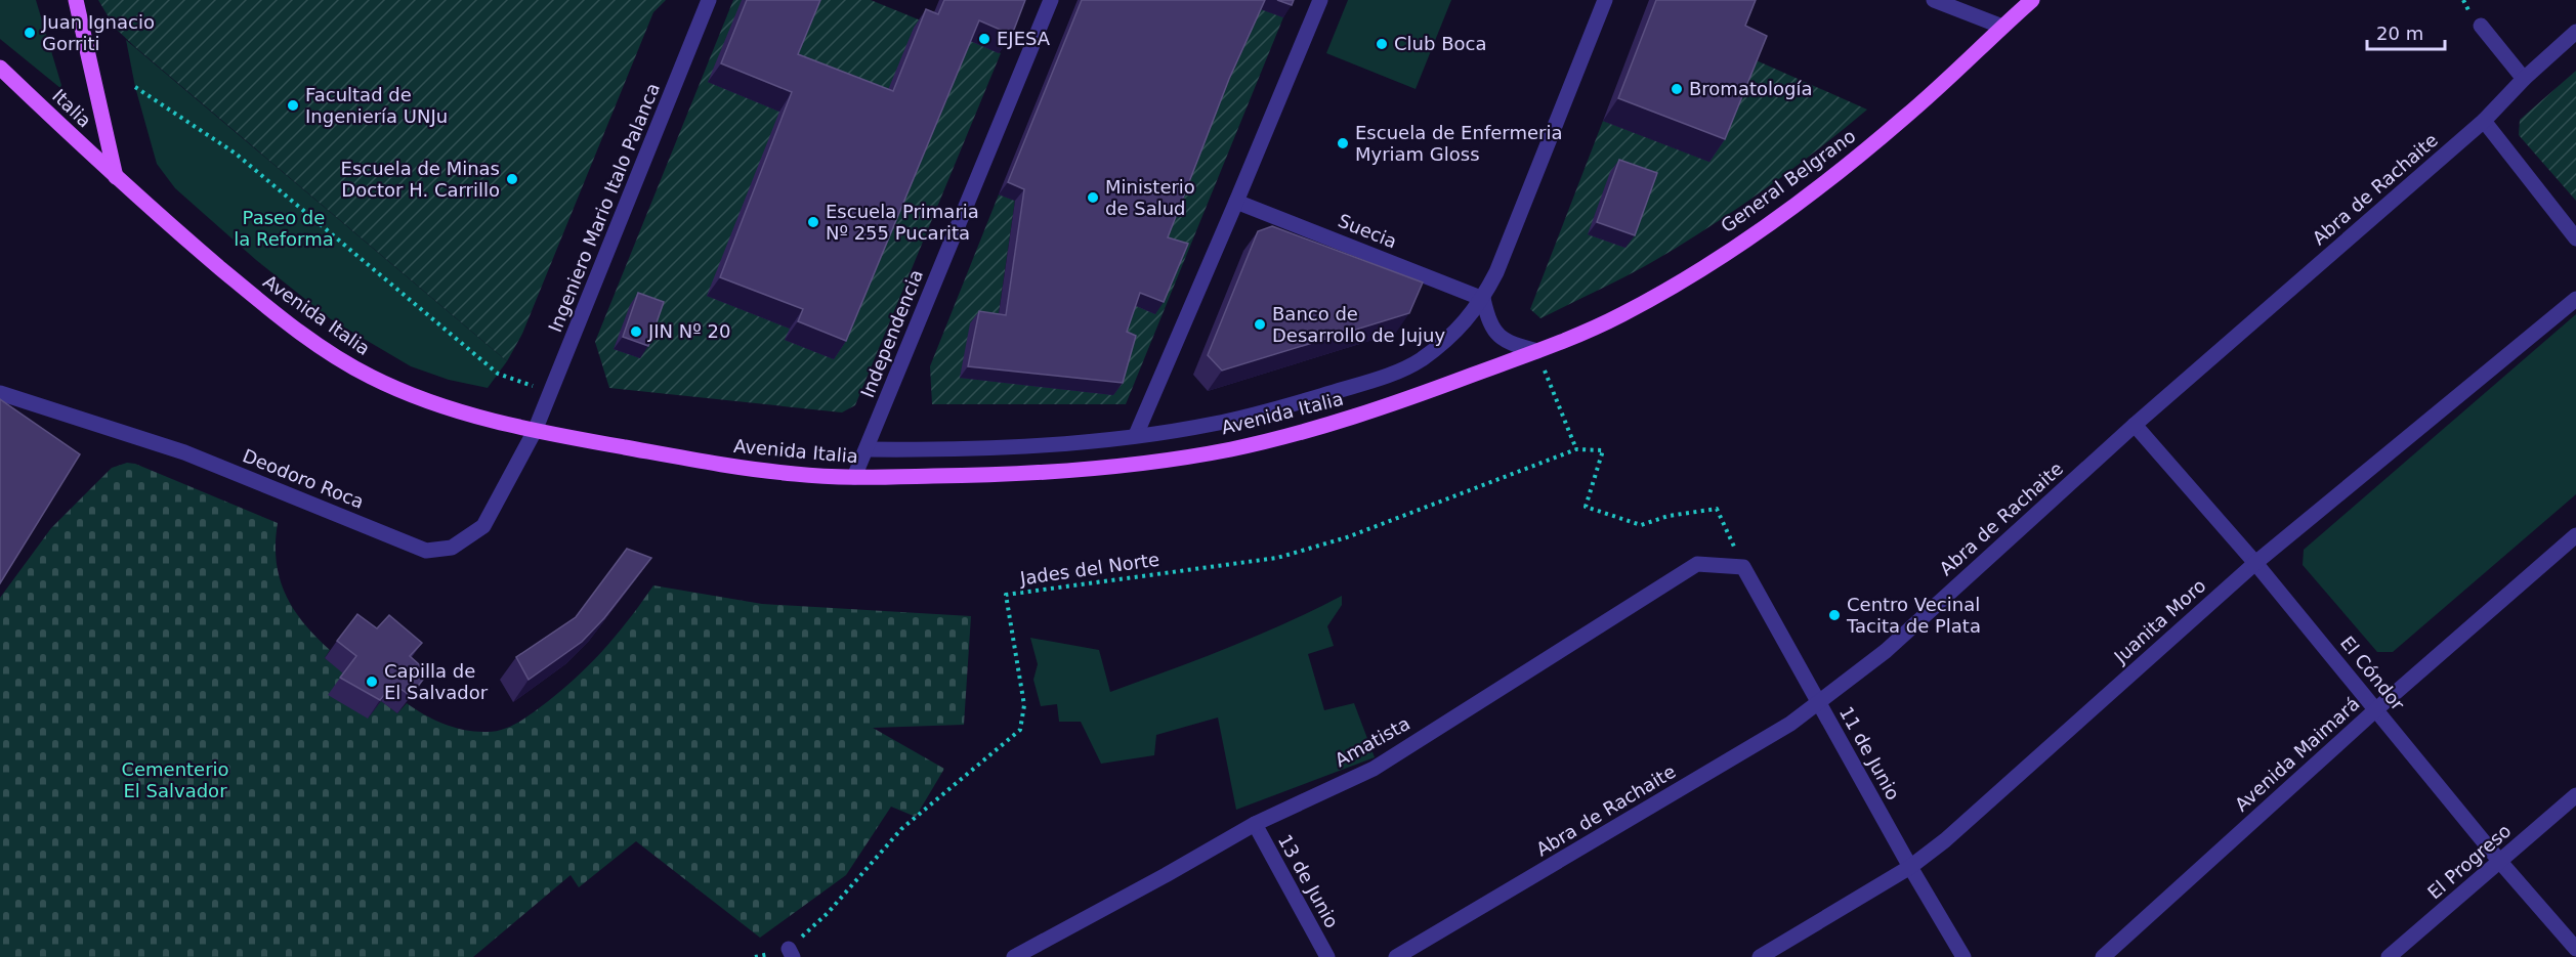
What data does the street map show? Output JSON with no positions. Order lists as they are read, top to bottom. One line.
{"streets":{"main road":["Italia","General Belgrano","Avenida Italia"],"street":["Abra de Rachaite","Ingeniero Mario Italo Palanca","Suecia","Independencia","Deodoro Roca","Juanita Moro","El Cóndor","Amatista","11 de Junio","Avenida Maimará","El Progreso","13 de Junio"],"path":["Jades del Norte"]},"crossings":[["Italia","Avenida Italia"],["General Belgrano","Avenida Italia"],["Abra de Rachaite","El Cóndor"],["Abra de Rachaite","11 de Junio"],["Ingeniero Mario Italo Palanca","Avenida Italia"],["Ingeniero Mario Italo Palanca","Deodoro Roca"],["Suecia","Avenida Italia"],["Avenida Italia","Independencia"],["Avenida Italia","Deodoro Roca"],["Juanita Moro","El Cóndor"],["Juanita Moro","11 de Junio"],["El Cóndor","Avenida Maimará"],["El Cóndor","El Progreso"],["Amatista","11 de Junio"],["Amatista","13 de Junio"]],"parks":["Paseo de la Reforma","Cementerio El Salvador"],"places":["Juan Ignacio Gorriti","EJESA","Club Boca","Bromatología","Facultad de Ingeniería UNJu","Escuela de Enfermeria Myriam Gloss","Escuela de Minas Doctor H. Carrillo","Ministerio de Salud","Escuela Primaria Nº 255 Pucarita","Banco de Desarrollo de Jujuy","JIN Nº 20","Centro Vecinal Tacita de Plata","Capilla de El Salvador"],"scale_bar":"20 m"}
